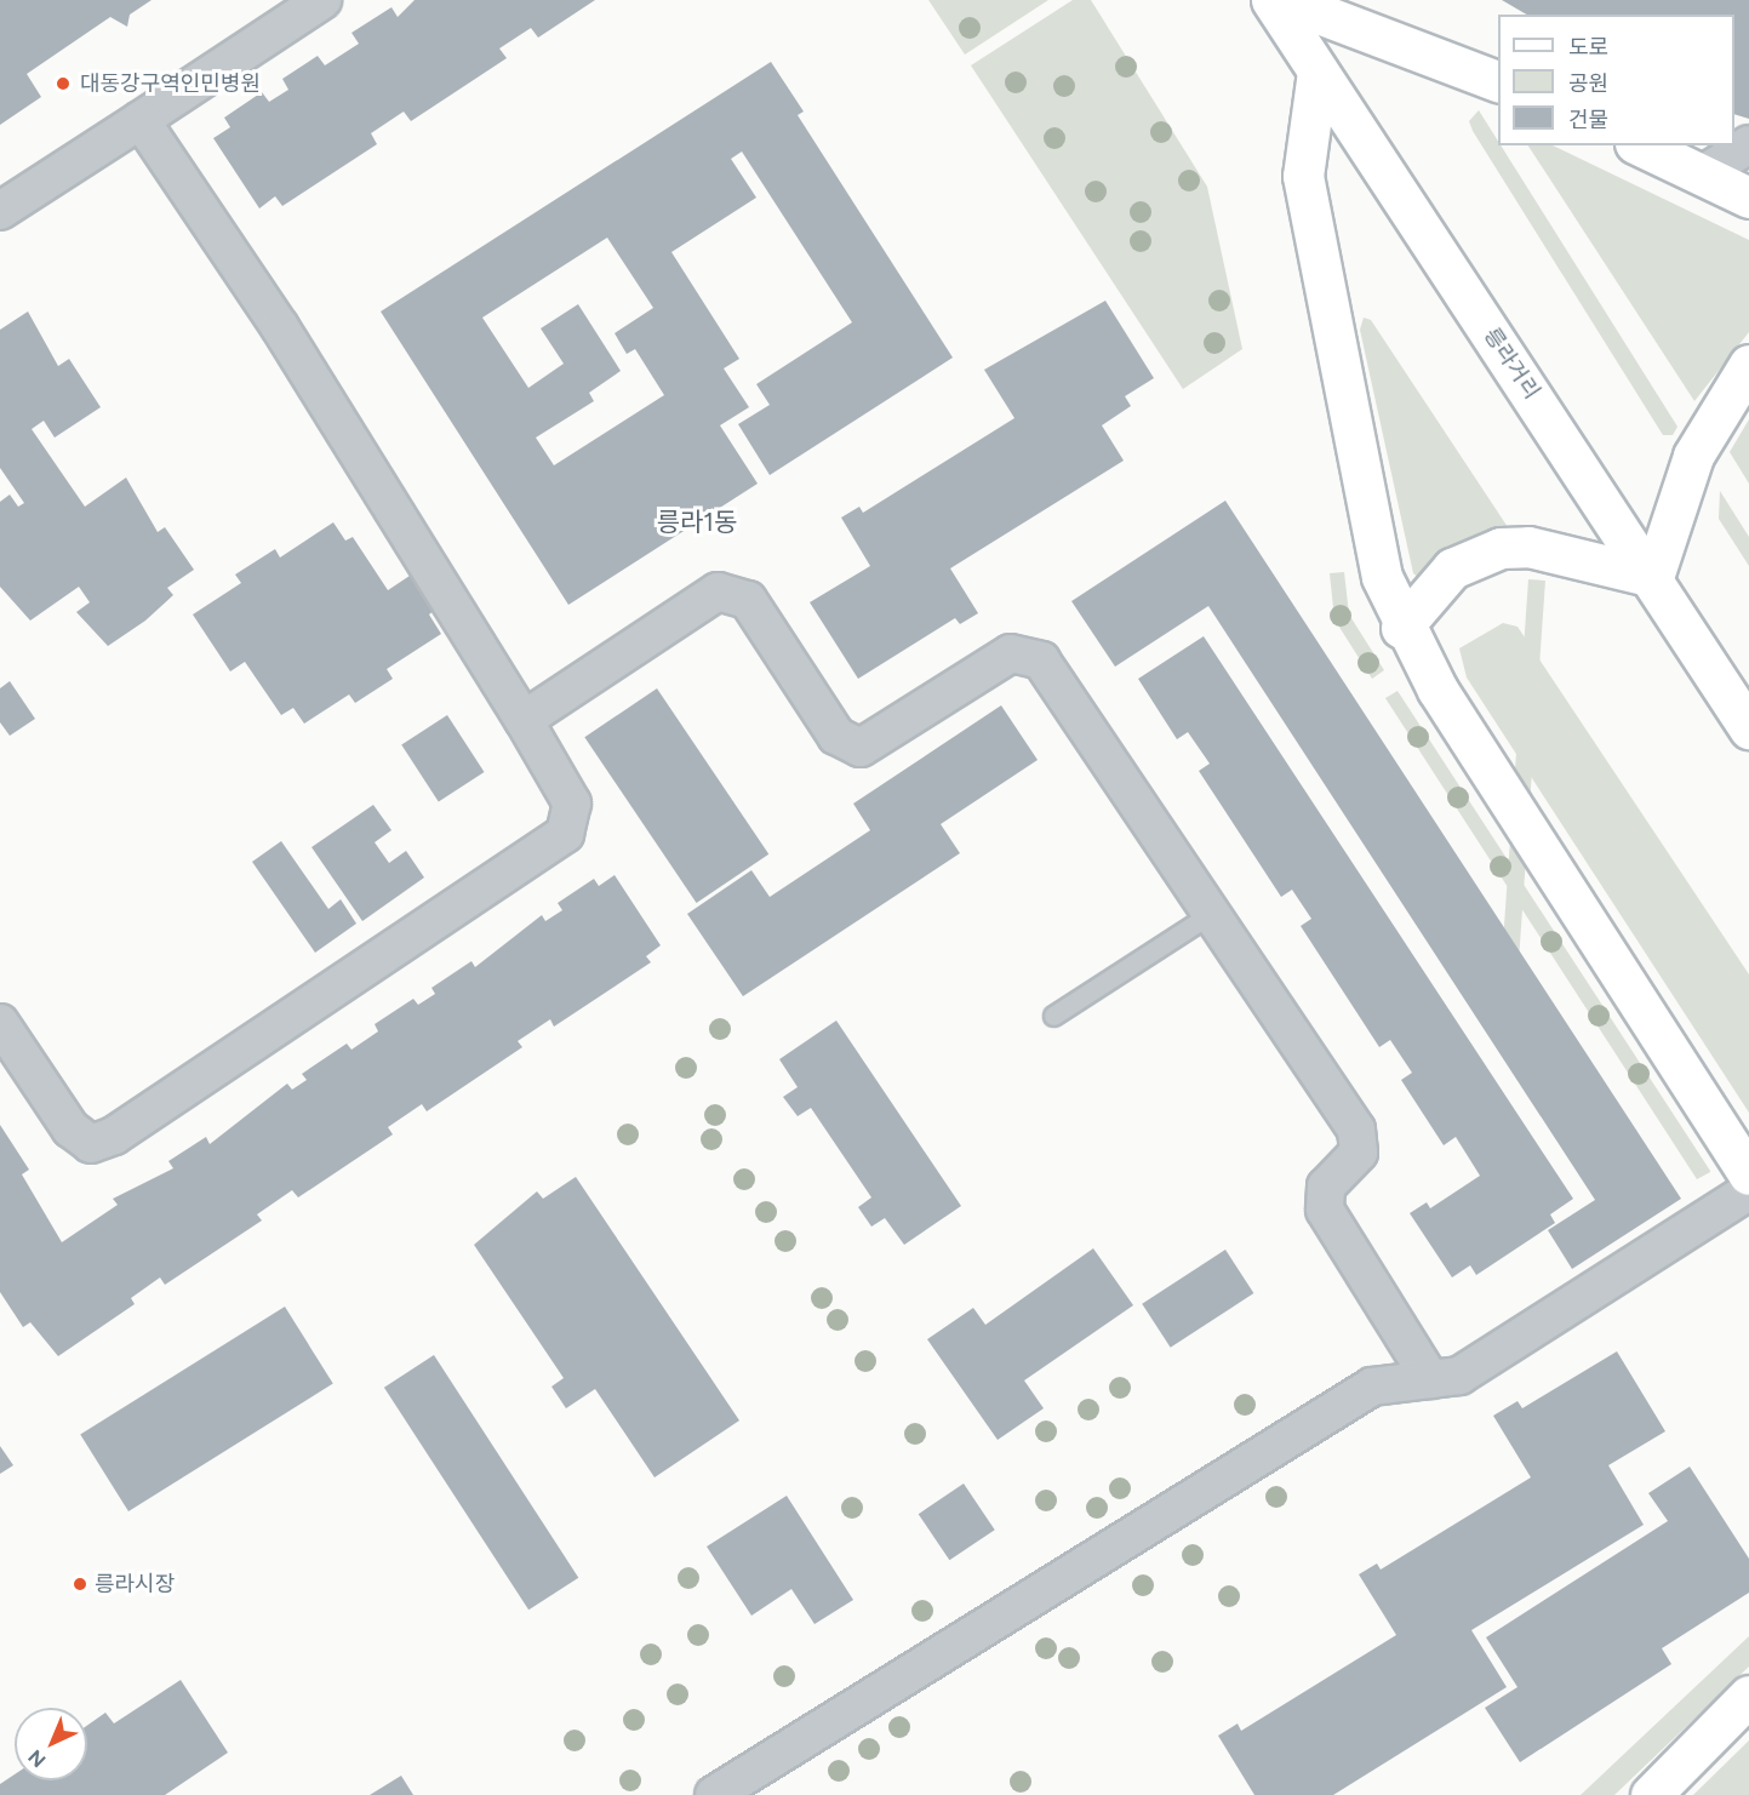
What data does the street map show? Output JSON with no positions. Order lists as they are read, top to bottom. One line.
{"streets":{"main road":["릉라거리"]},"districts":["릉라1동"],"places":["대동강구역인민병원","릉라시장"],"legend":["도로","공원","건물"],"north":"bottom left"}
